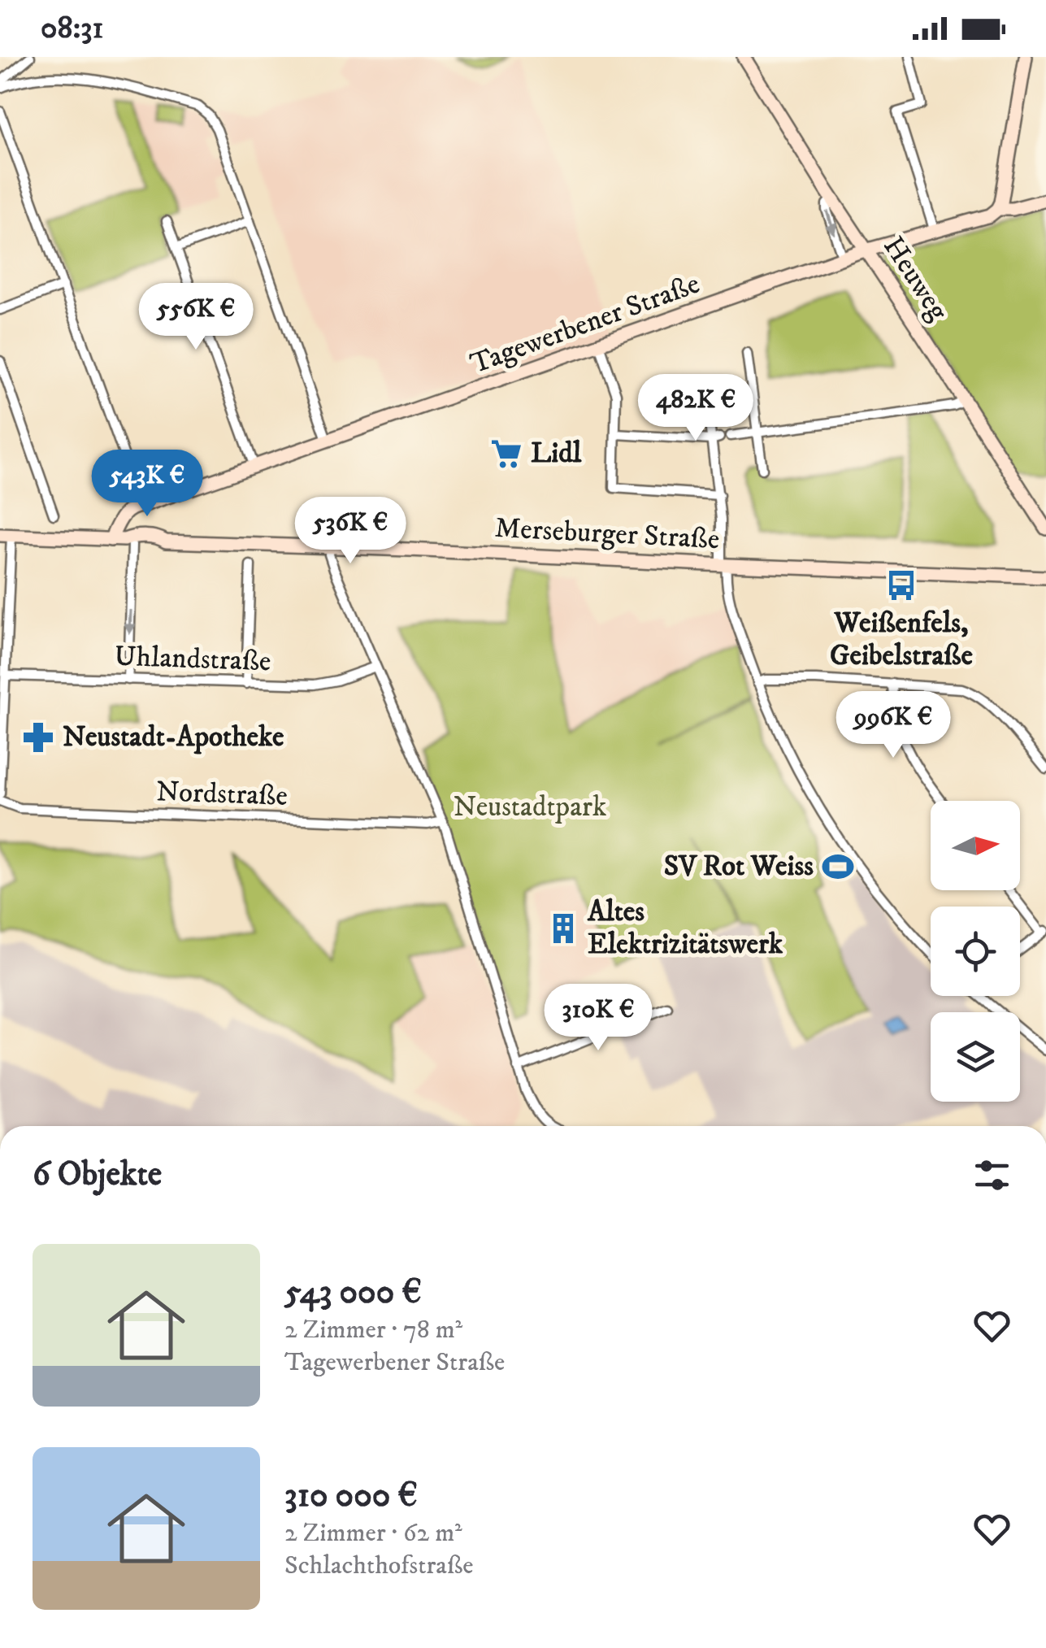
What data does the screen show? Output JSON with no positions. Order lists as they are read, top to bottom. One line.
{"streets":{"street":["Heuweg","Tagewerbener Straße","Merseburger Straße","Uhlandstraße","Nordstraße"]},"crossings":[["Heuweg","Tagewerbener Straße"]],"parks":["Neustadtpark"],"places":{"supermarket":["Lidl"],"bus stop":["Weißenfels, Geibelstraße"],"pharmacy":["Neustadt-Apotheke"],"sports":["SV Rot Weiss"],"building":["Altes Elektrizitätswerk"]},"north":"right","page":{"status":"08:31","price":["556K €","482K €","543K €","536K €","996K €","310K €"],"heading":"6 Objekte","list":[{"name":"543 000 €","note":"2 Zimmer · 78 m² · Tagewerbener Straße"},{"name":"310 000 €","note":"2 Zimmer · 62 m² · Schlachthofstraße"}]}}
